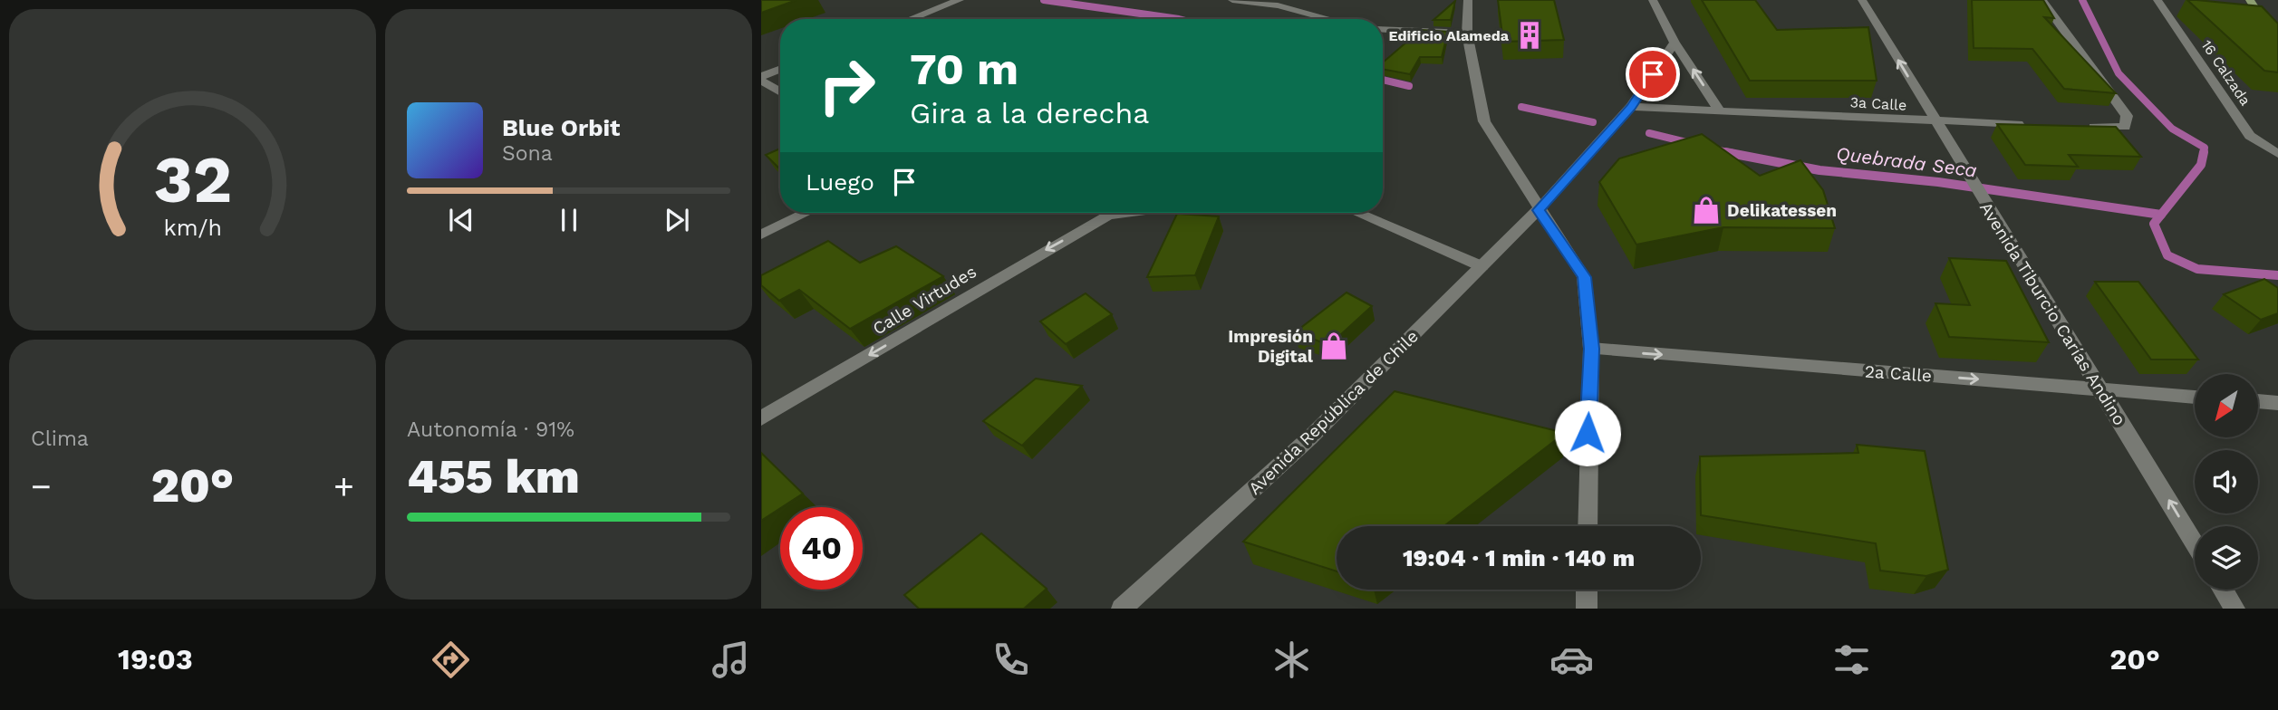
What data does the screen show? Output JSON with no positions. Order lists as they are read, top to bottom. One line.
{"streets":{"street":["16 Calzada","3a Calle","Calle Virtudes","Avenida Tiburcio Carías Andino","2a Calle","Avenida República de Chile"]},"crossings":[["3a Calle","Avenida Tiburcio Carías Andino"],["3a Calle","Avenida República de Chile"],["Avenida Tiburcio Carías Andino","2a Calle"]],"one_way":["Calle Virtudes","Avenida Tiburcio Carías Andino","2a Calle"],"water":["Quebrada Seca"],"places":{"building":["Edificio Alameda"],"shop":["Delikatessen","Impresión Digital"]},"north":"bottom left","page":{"turn":["70 m","Gira a la derecha"],"song":["Blue Orbit","Sona"],"then":"Luego","tile":["Clima",["Autonomía · 91%","455 km"]],"heat":["−","20°","+"],"limit":"40","trip":"19:04 · 1 min · 140 m","tabs":["19:03","20°"],"gauge":["32","km/h"]}}
